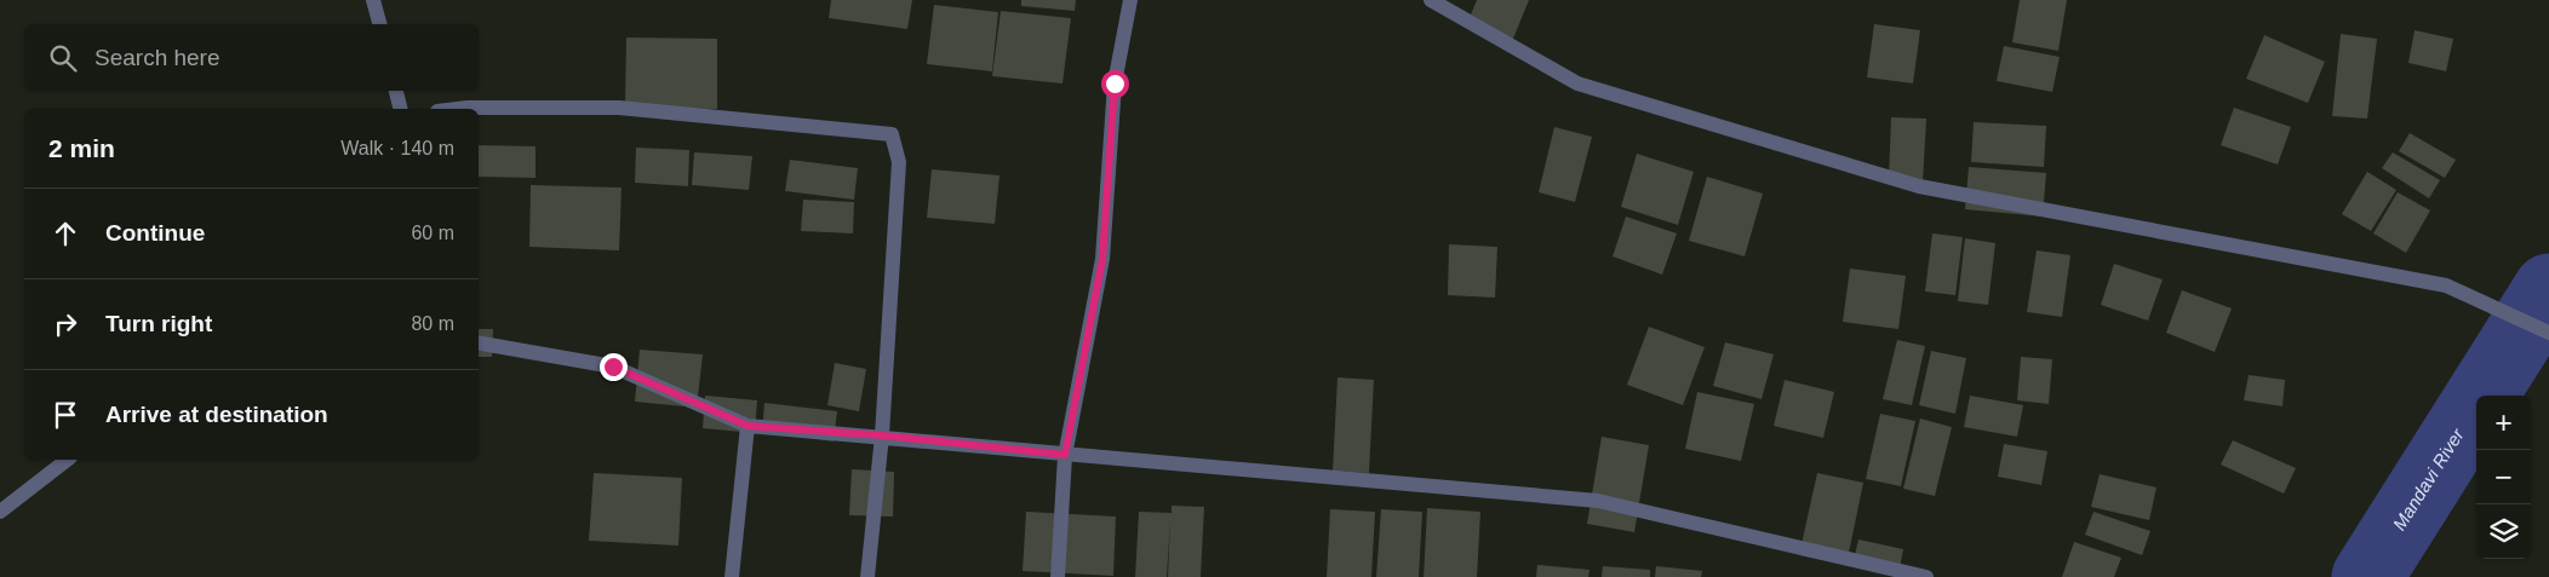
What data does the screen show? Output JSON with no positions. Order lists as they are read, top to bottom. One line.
{"water":["Mandavi River"],"page":{"search":"Search here","heading":["2 min","Walk · 140 m"],"list":[["Continue","60 m"],["Turn right","80 m"],"Arrive at destination"],"map_buttons":["+","−"]}}
